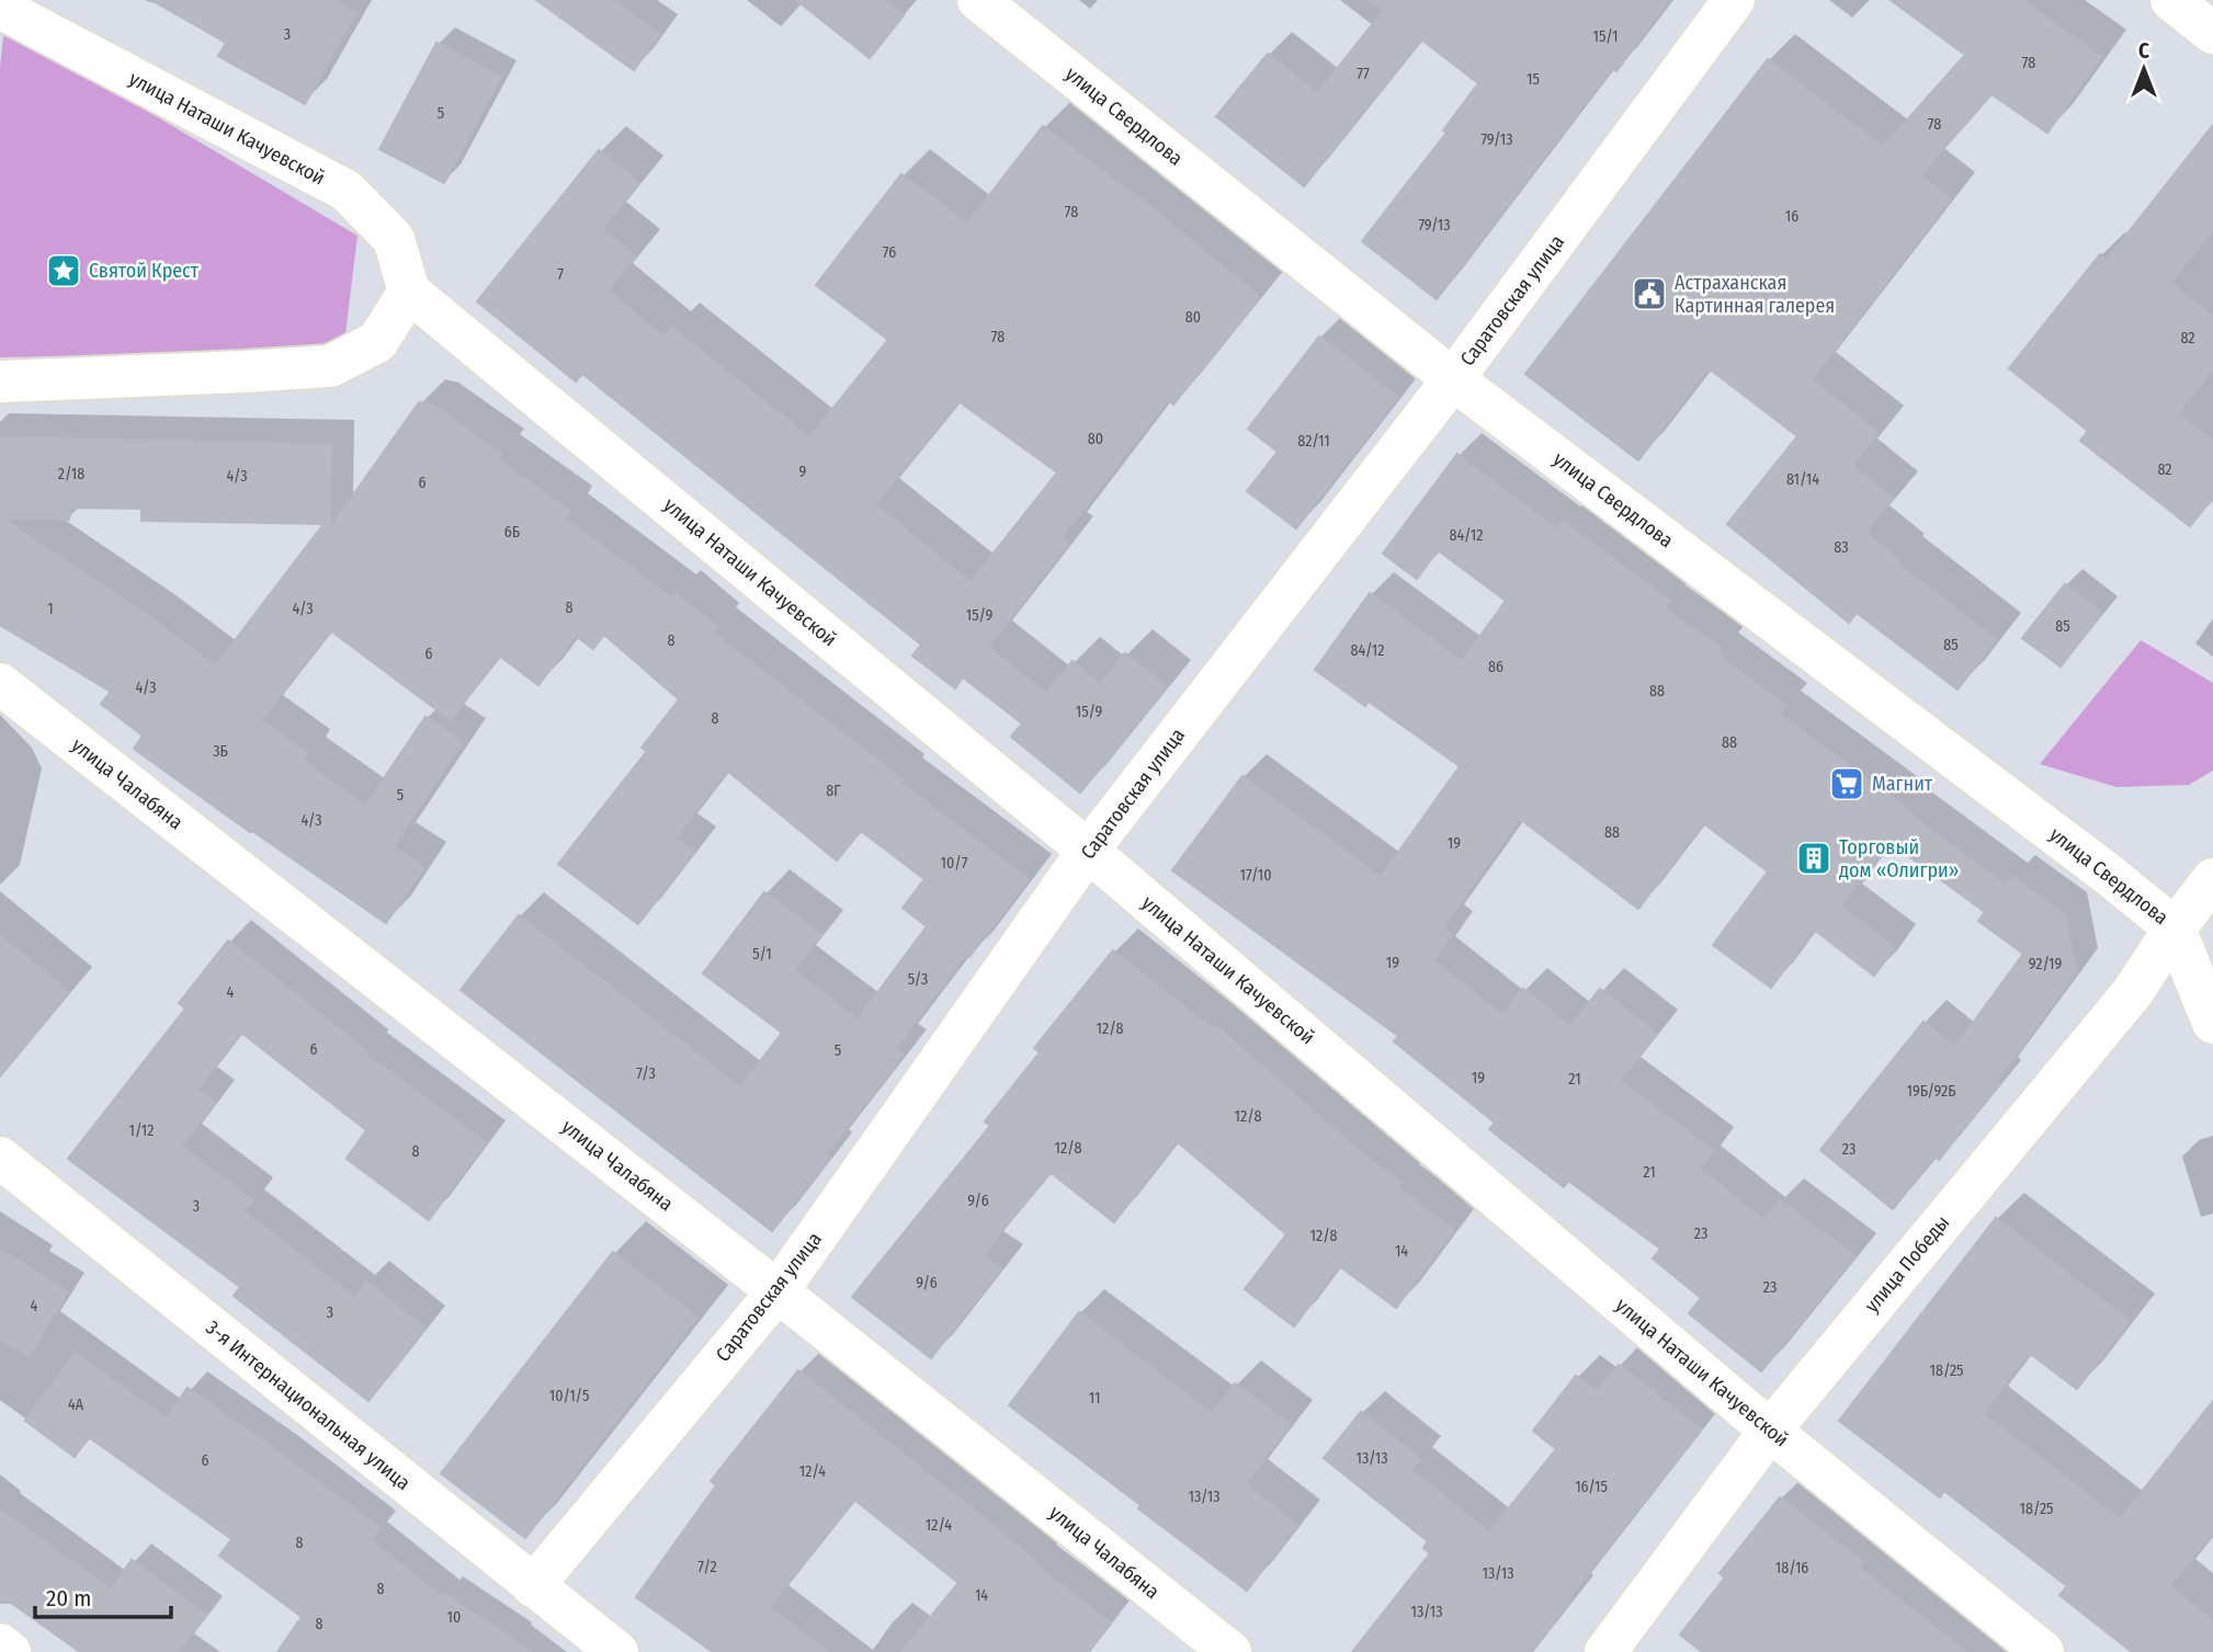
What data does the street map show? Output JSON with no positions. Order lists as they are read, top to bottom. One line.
{"streets":{"street":["улица Свердлова","улица Наташи Качуевской","Саратовская улица","улица Чалабяна","улица Победы","3-я Интернациональная улица"]},"crossings":[["улица Свердлова","Саратовская улица"],["улица Свердлова","улица Победы"],["улица Наташи Качуевской","Саратовская улица"],["улица Наташи Качуевской","улица Победы"],["Саратовская улица","улица Чалабяна"],["Саратовская улица","3-я Интернациональная улица"]],"places":{"place":["Святой Крест"],"public building":["Астраханская Картинная галерея"],"supermarket":["Магнит"],"building":["Торговый дом «Олигри»"]},"house_numbers":["3","15/1","78","77","15","5","78","79/13","78","16","79/13","76","7","80","78","82","80","82/11","82","9","2/18","4/3","81/14","6","6Б","84/12","83","8","1","4/3","15/9","85","8","85","84/12","6","86","4/3","88","15/9","8","88","3Б","8Г","5","4/3","88","19","10/7","17/10","5/1","19","92/19","5/3","4","12/8","6","5","7/3","19","21","19Б/92Б","12/8","1/12","12/8","23","8","21","9/6","3","23","12/8","14","9/6","23","4","3","18/25","10/1/5","11","4А","13/13","6","12/4","16/15","13/13","18/25","12/4","8","7/2","18/16","13/13","8","14","13/13","10","8"],"scale_bar":"20 m","north":"top"}
